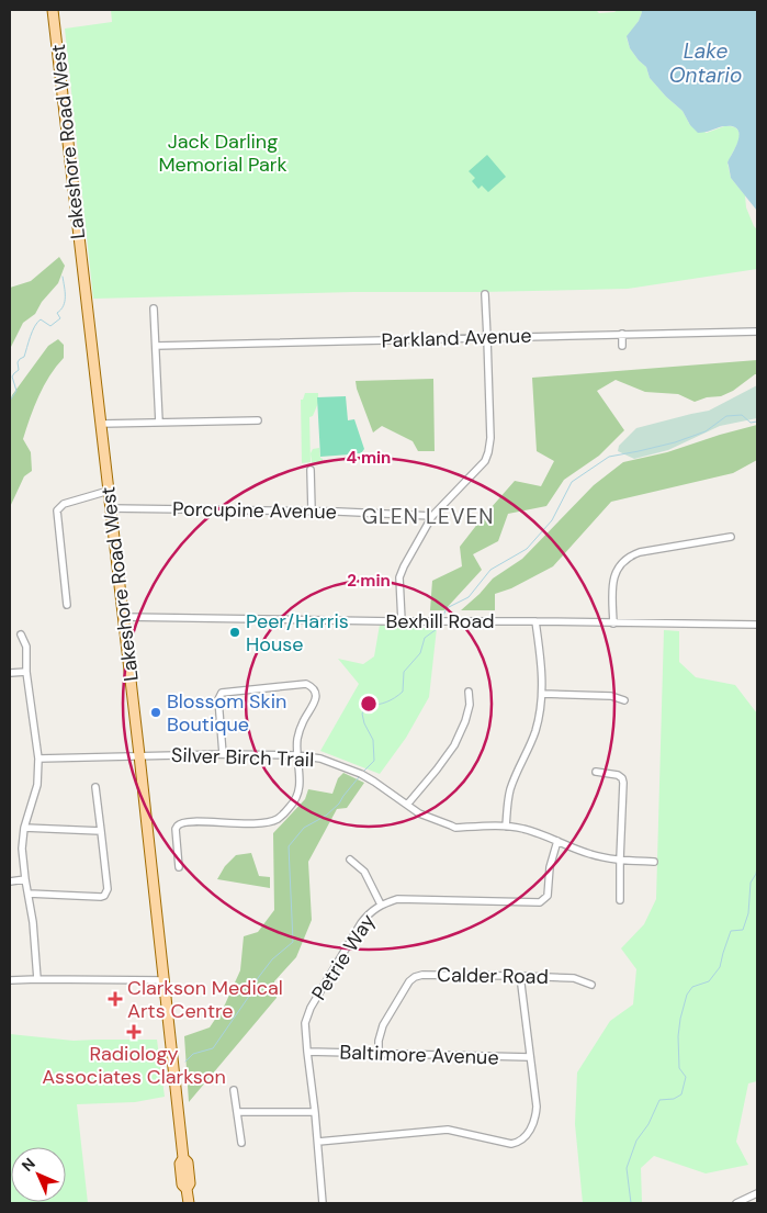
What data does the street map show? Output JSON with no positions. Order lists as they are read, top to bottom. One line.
{"streets":{"main road":["Lakeshore Road West"],"street":["Parkland Avenue","Porcupine Avenue","Bexhill Road","Silver Birch Trail","Petrie Way","Calder Road","Baltimore Avenue"]},"crossings":[["Lakeshore Road West","Porcupine Avenue"],["Lakeshore Road West","Bexhill Road"],["Lakeshore Road West","Silver Birch Trail"],["Silver Birch Trail","Petrie Way"],["Petrie Way","Baltimore Avenue"],["Calder Road","Baltimore Avenue"]],"districts":["GLEN LEVEN"],"water":["Lake Ontario"],"parks":["Jack Darling Memorial Park"],"places":{"other":["Peer/Harris House","Blossom Skin Boutique"],"health":["Clarkson Medical Arts Centre","Radiology Associates Clarkson"]},"north":"top left","rings":["4 min","2 min"]}
